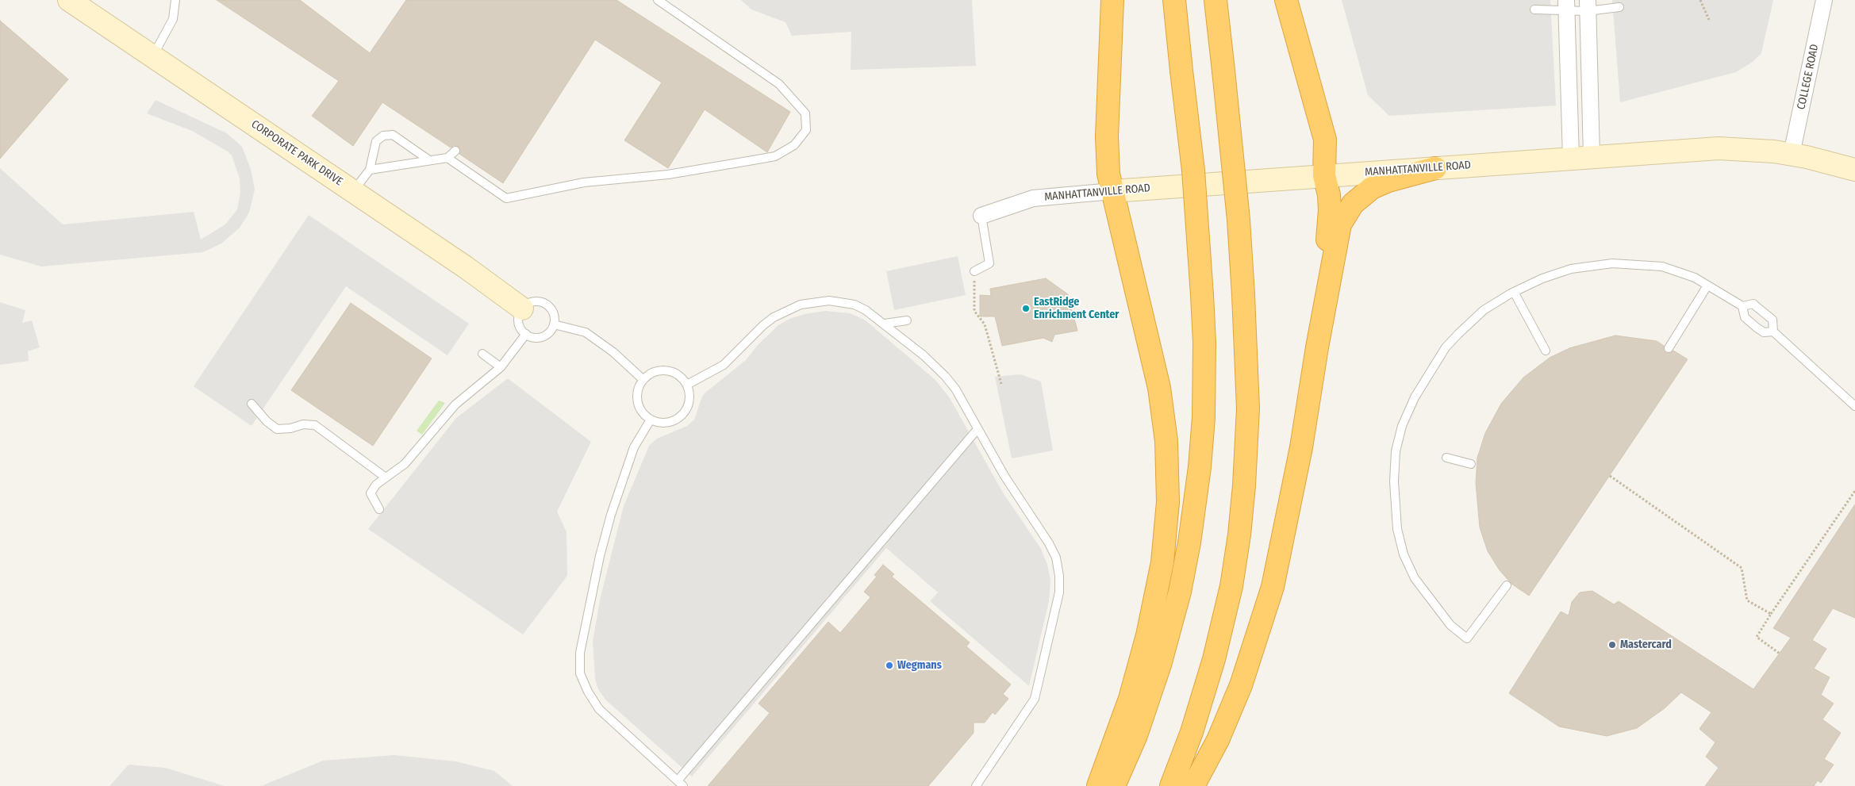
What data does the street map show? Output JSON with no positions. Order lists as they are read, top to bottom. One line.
{"streets":{"street":["COLLEGE ROAD","CORPORATE PARK DRIVE","MANHATTANVILLE ROAD"]},"crossings":[["COLLEGE ROAD","MANHATTANVILLE ROAD"]],"places":["EastRidge Enrichment Center","Mastercard","Wegmans"]}
